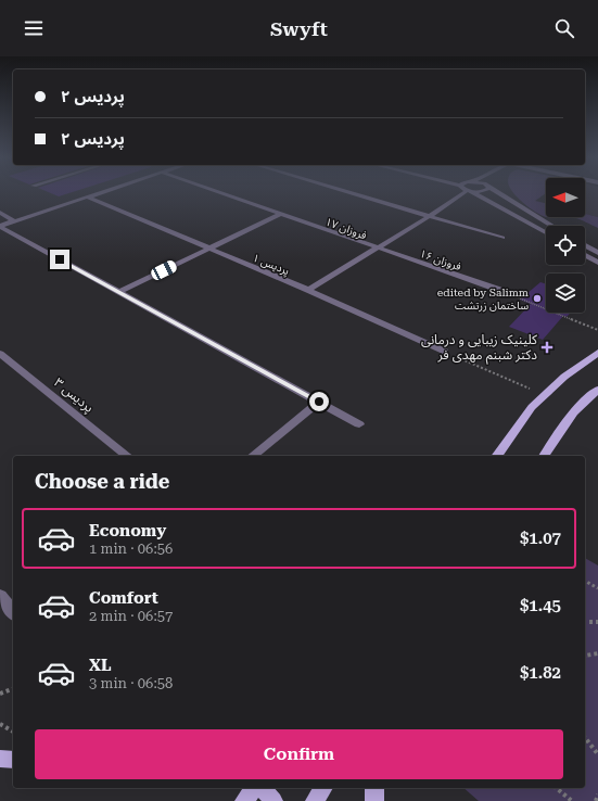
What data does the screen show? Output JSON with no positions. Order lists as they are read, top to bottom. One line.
{"streets":{"street":["فروزان ۱۷","فروزان ۱۶","پردیس ۱","پردیس ۳"]},"crossings":[["فروزان ۱۷","فروزان ۱۶"]],"places":{"other":["edited by Salimm ساختمان زرتشت"],"health":["کلینیک زیبایی و درمانی دکتر شبنم مهدی فر"]},"north":"left","page":{"header":"Swyft","banner":["پردیس ۲","پردیس ۲"],"heading":"Choose a ride","list":[{"name":"Economy","note":"1 min · 06:56","value":"$1.07"},{"name":"Comfort","note":"2 min · 06:57","value":"$1.45"},{"name":"XL","note":"3 min · 06:58","value":"$1.82"}],"buttons":"Confirm"}}
